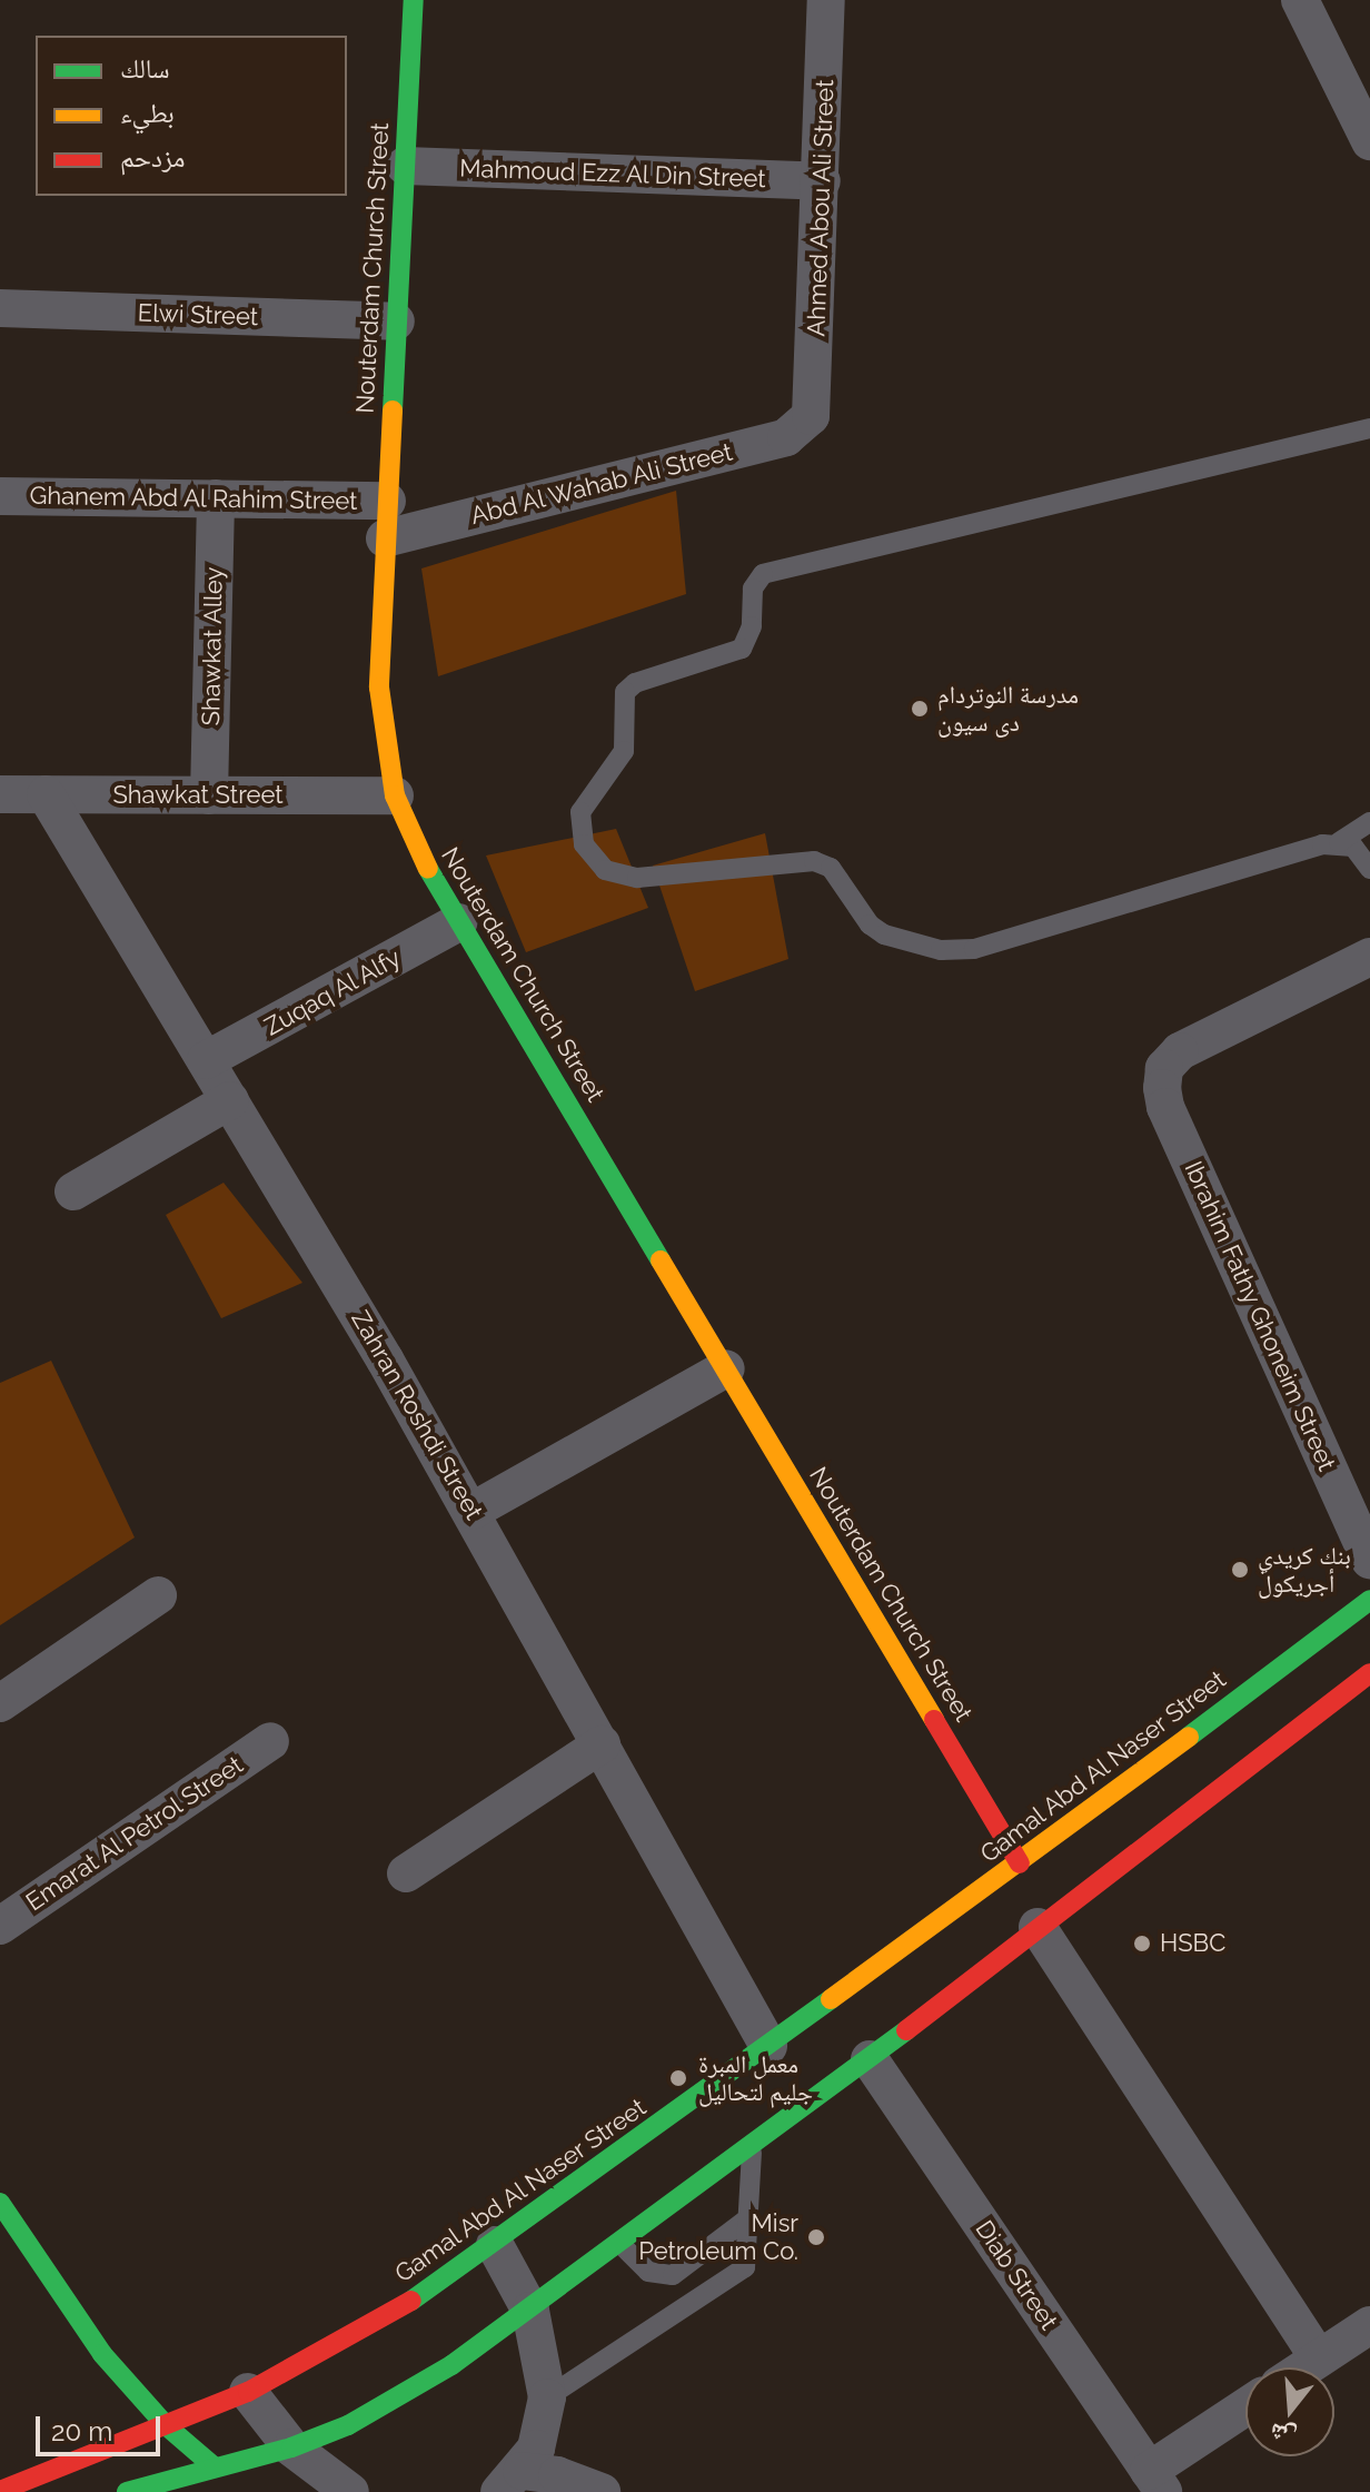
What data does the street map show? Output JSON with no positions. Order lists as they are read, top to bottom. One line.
{"streets":{"main road":["Nouterdam Church Street","Gamal Abd Al Naser Street"],"street":["Mahmoud Ezz Al Din Street","Ahmed Abou Ali Street","Elwi Street","Abd Al Wahab Ali Street","Ghanem Abd Al Rahim Street","Shawkat Alley","Shawkat Street","Zuqaq Al Alfy","Ibrahim Fathy Ghoneim Street","Zahran Roshdi Street","Emarat Al Petrol Street","Diab Street"]},"crossings":[["Mahmoud Ezz Al Din Street","Ahmed Abou Ali Street"],["Mahmoud Ezz Al Din Street","Nouterdam Church Street"],["Ahmed Abou Ali Street","Abd Al Wahab Ali Street"],["Nouterdam Church Street","Elwi Street"],["Nouterdam Church Street","Abd Al Wahab Ali Street"],["Nouterdam Church Street","Ghanem Abd Al Rahim Street"],["Nouterdam Church Street","Shawkat Street"],["Nouterdam Church Street","Zuqaq Al Alfy"],["Nouterdam Church Street","Gamal Abd Al Naser Street"],["Ghanem Abd Al Rahim Street","Shawkat Alley"],["Shawkat Alley","Shawkat Street"],["Shawkat Street","Zahran Roshdi Street"],["Zuqaq Al Alfy","Zahran Roshdi Street"],["Zahran Roshdi Street","Gamal Abd Al Naser Street"]],"places":["مدرسة النوتردام دى سيون","بنك كريدي أجريكول","HSBC","معمل المبرة جليم لتحاليل","Misr Petroleum Co."],"legend":["سالك","بطيء","مزدحم"],"scale_bar":"20 m","north":"bottom"}
